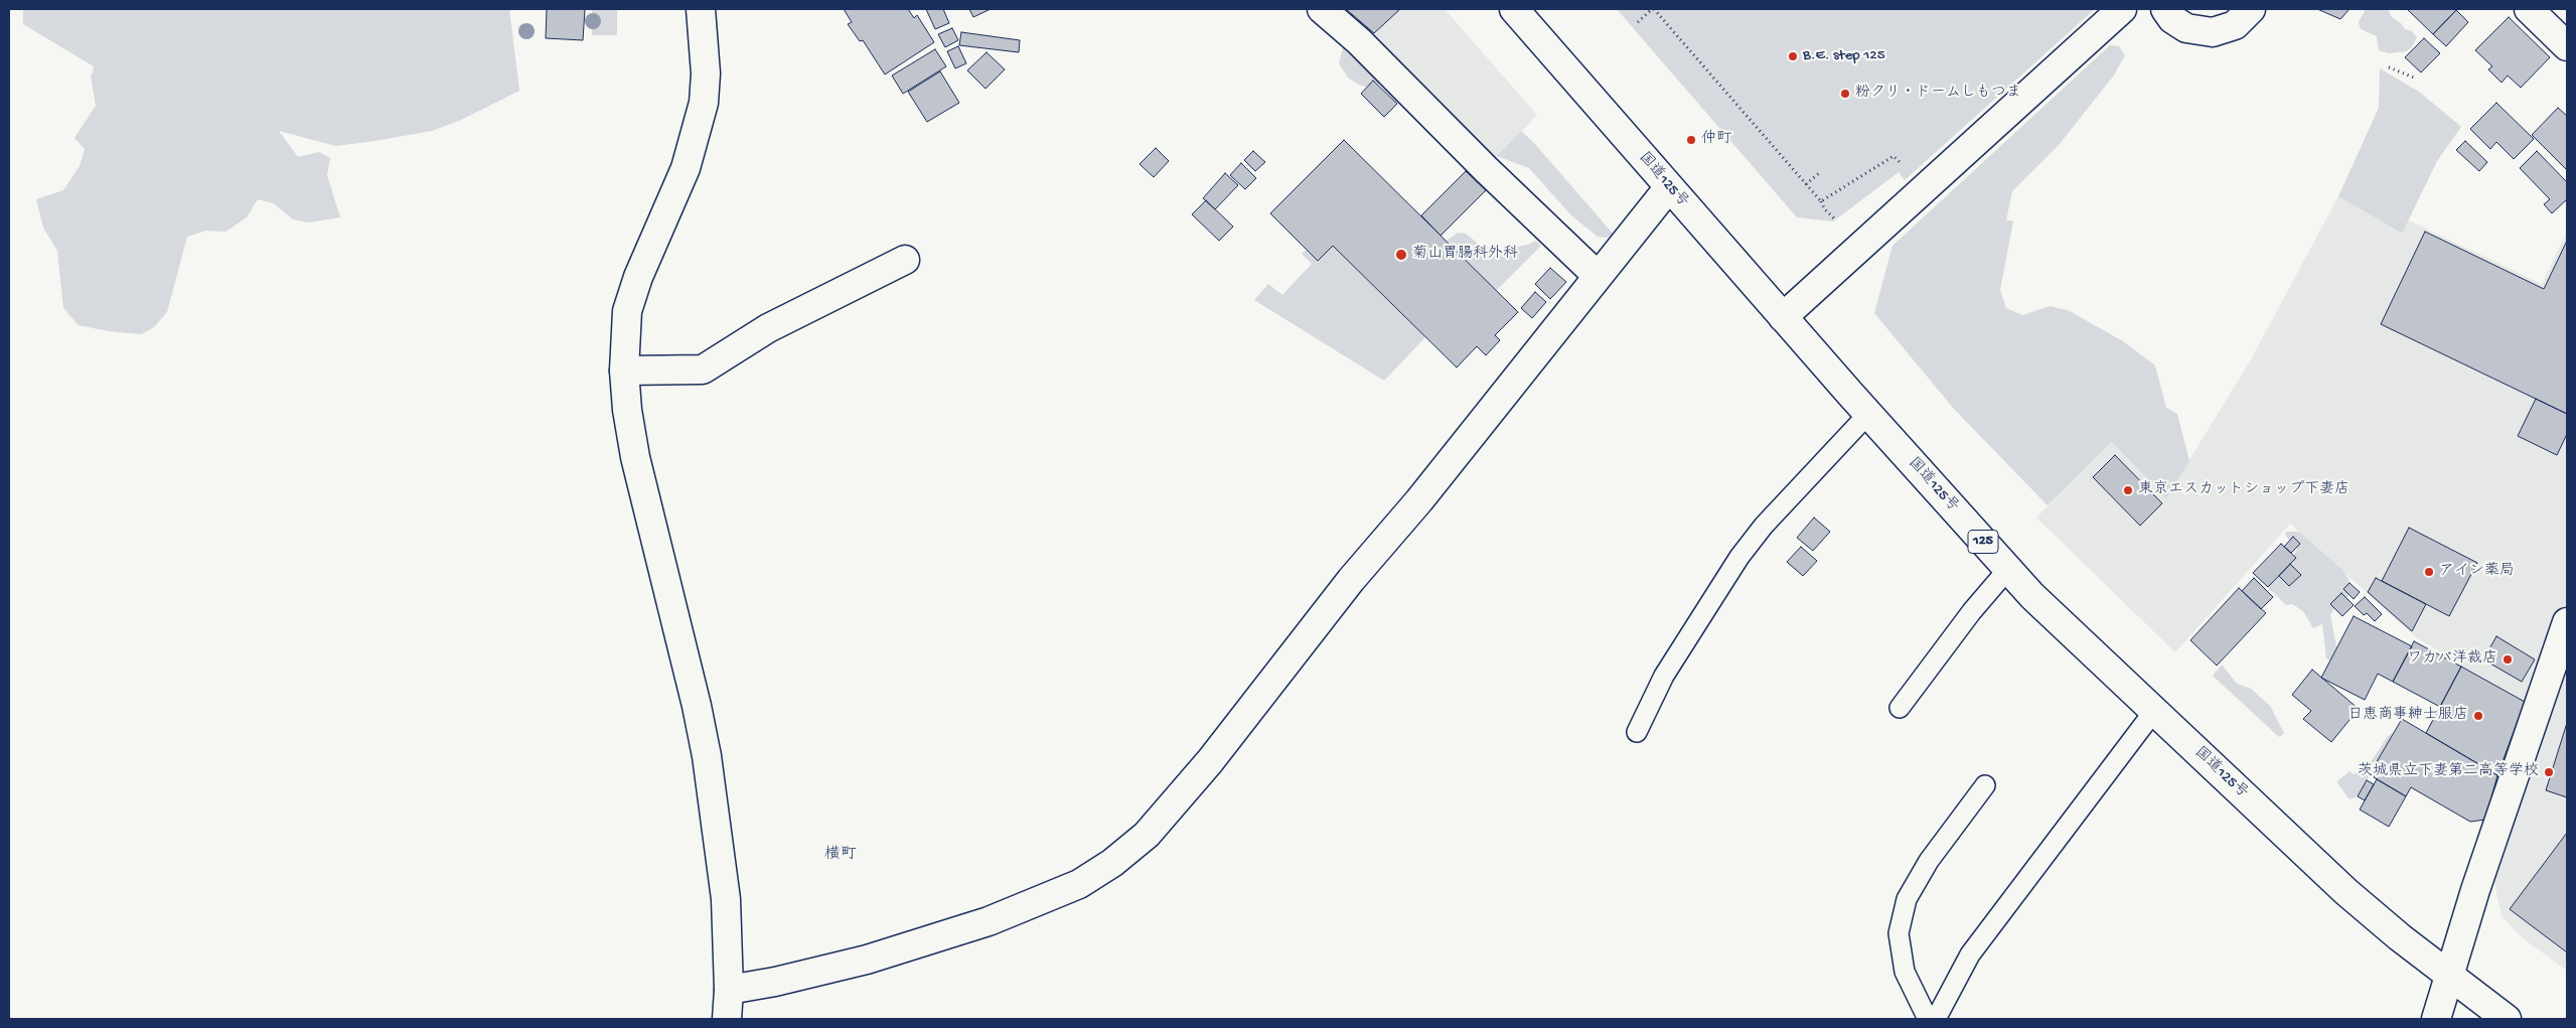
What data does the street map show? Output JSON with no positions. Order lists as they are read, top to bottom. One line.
{"streets":{"main road":["国道125号","125"]},"districts":["横町"],"places":["B.E. step 125","粉クリ・ドームしもつま","仲町","菊山胃腸科外科","東京エスカットショップ下妻店","アイン薬局","ワカバ洋裁店","日恵商事紳士服店","茨城県立下妻第二高等学校"]}
